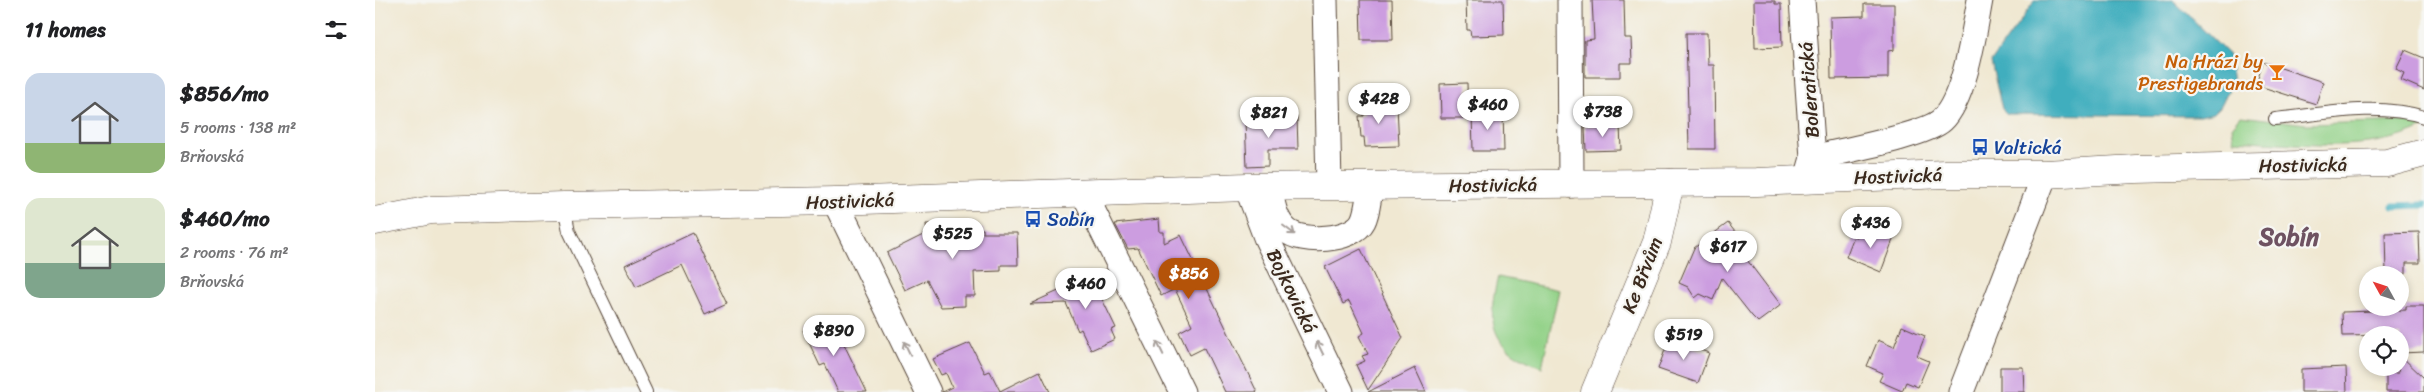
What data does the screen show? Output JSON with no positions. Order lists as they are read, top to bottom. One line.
{"streets":{"street":["Boleratická","Hostivická","Ke Břvům","Bojkovická"]},"crossings":[["Boleratická","Hostivická"],["Hostivická","Ke Břvům"],["Hostivická","Bojkovická"]],"districts":["Sobín"],"places":{"bar":["Na Hrázi by Prestigebrands"],"bus stop":["Valtická","Sobín"]},"north":"top left","page":{"heading":"11 homes","list":[{"name":"$856/mo","note":"5 rooms · 138 m² · Brňovská"},{"name":"$460/mo","note":"2 rooms · 76 m² · Brňovská"}],"price":["$428","$460","$738","$821","$436","$525","$617","$856","$460","$890","$519"]}}
